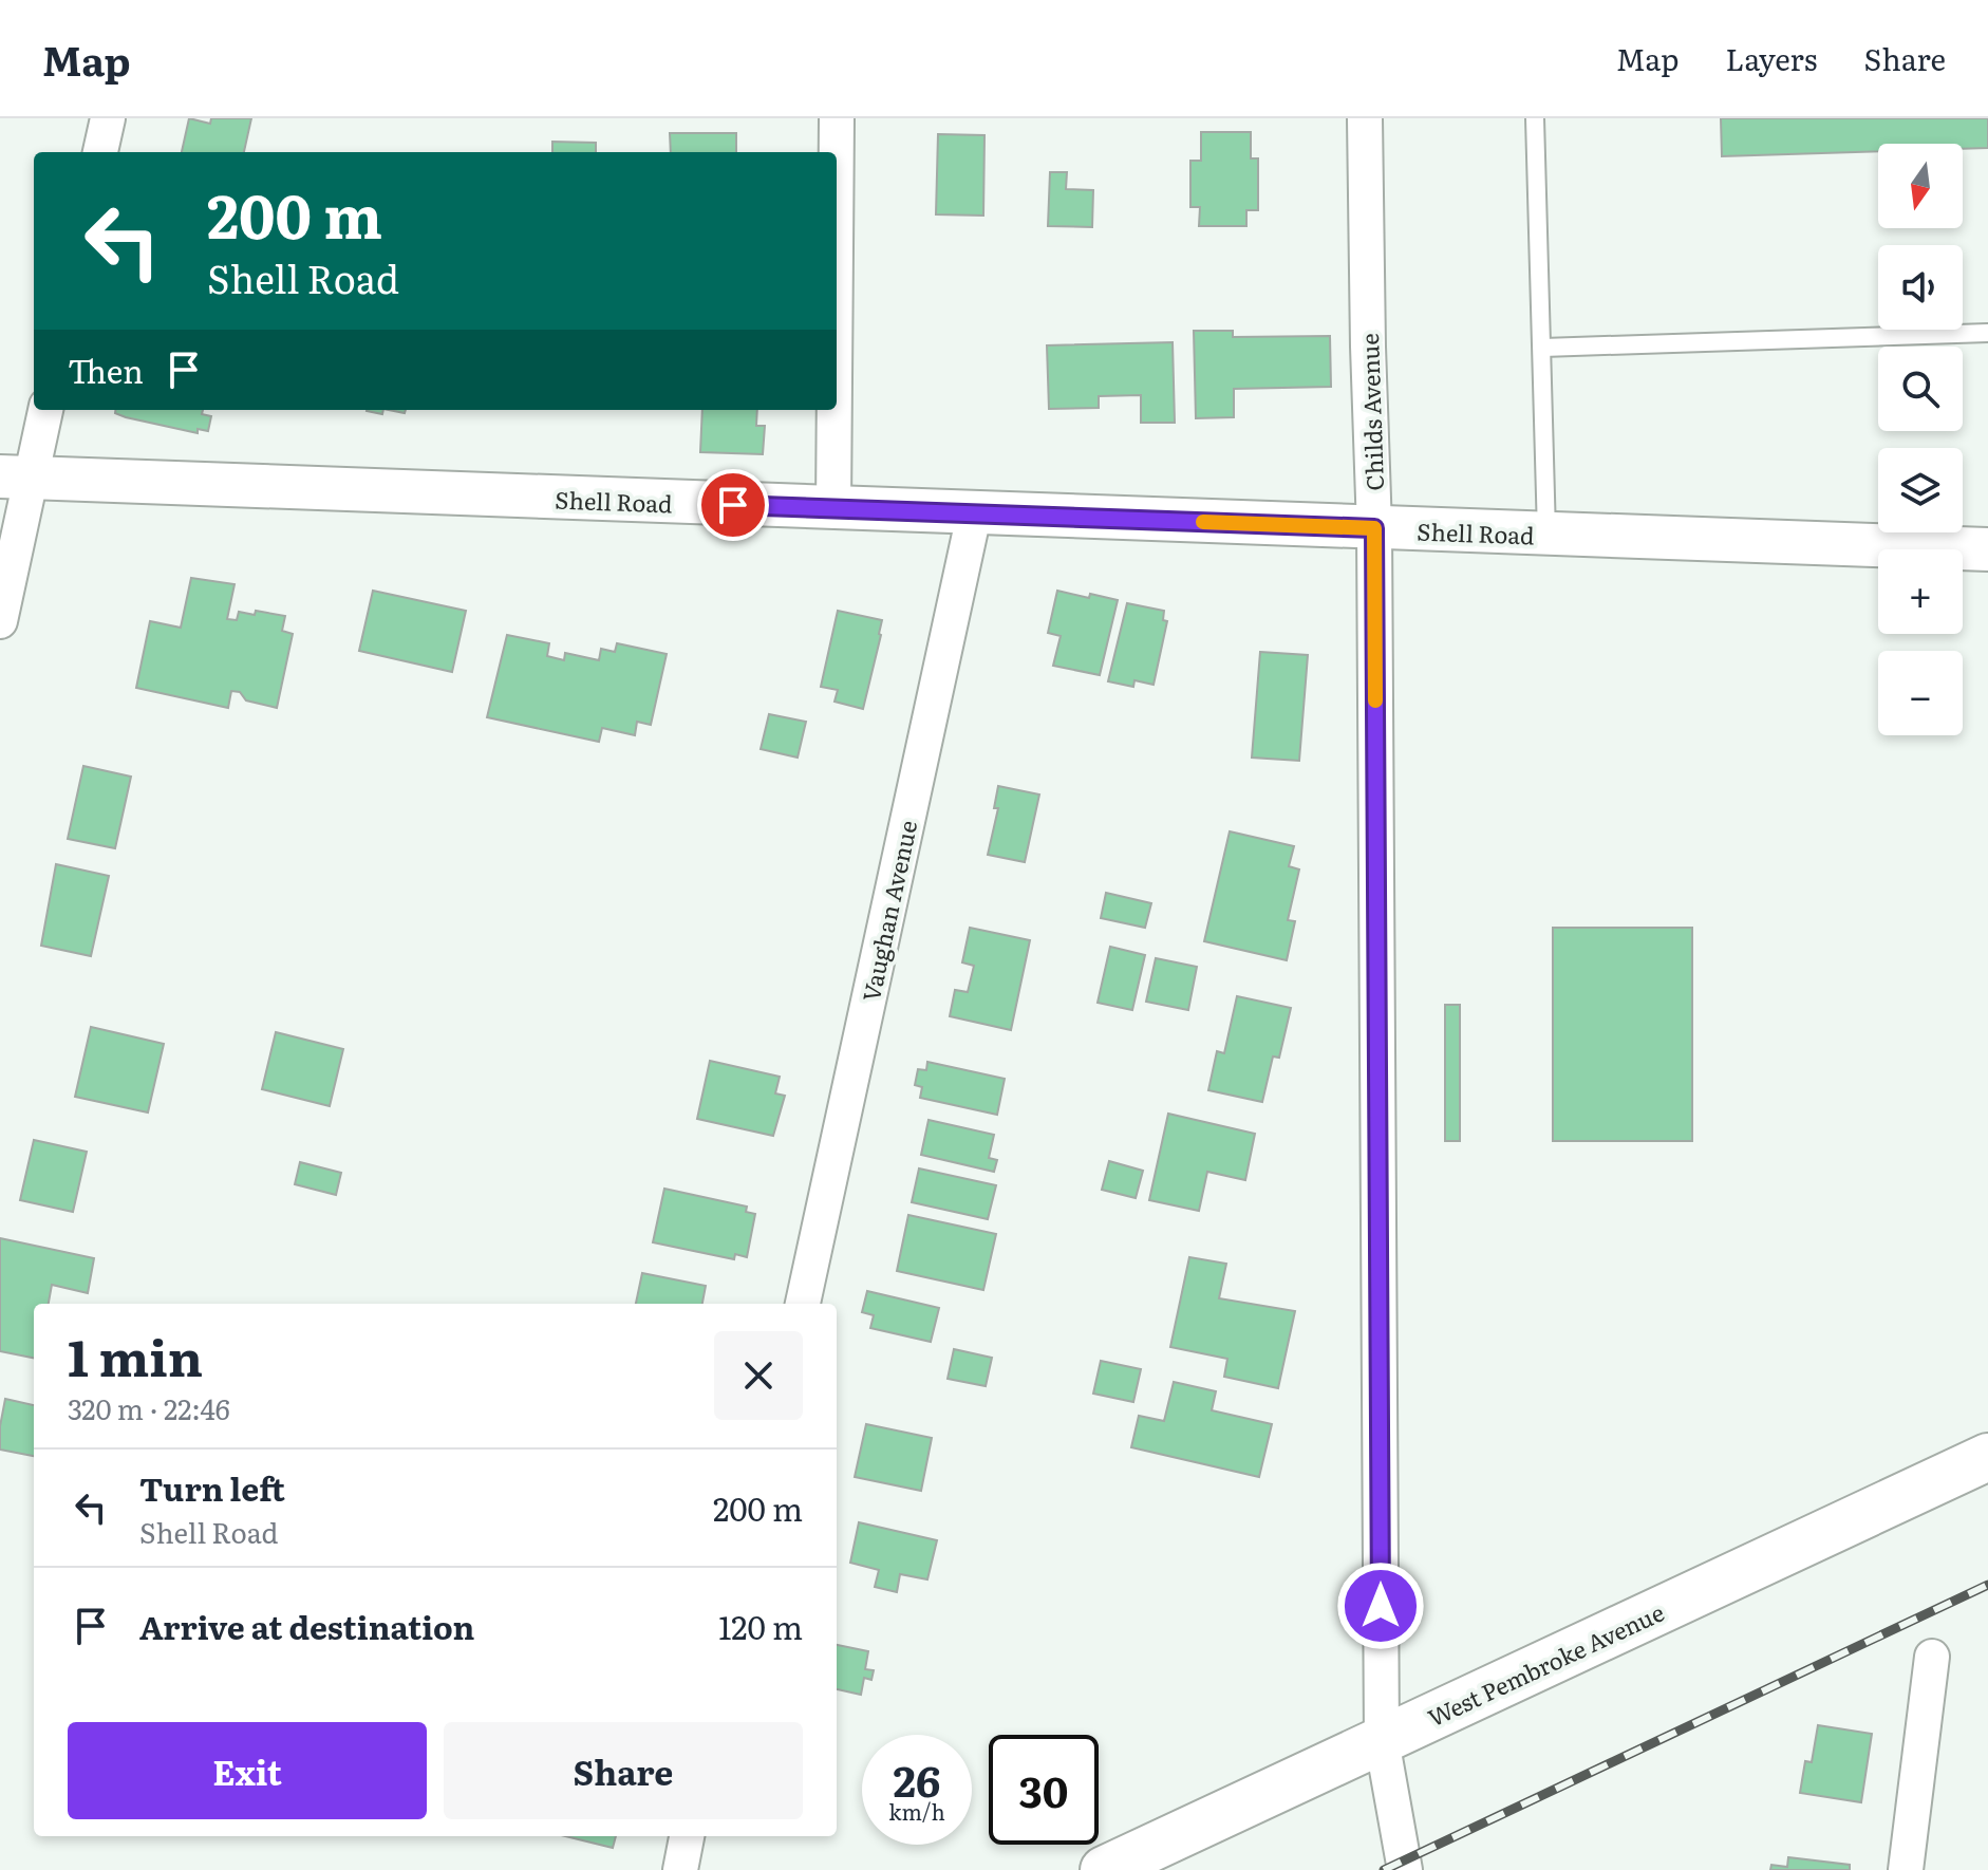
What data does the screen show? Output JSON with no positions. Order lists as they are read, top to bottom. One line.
{"streets":{"main road":["West Pembroke Avenue"],"street":["Childs Avenue","Shell Road","Vaughan Avenue"]},"crossings":[["Childs Avenue","Shell Road"],["Childs Avenue","West Pembroke Avenue"],["Shell Road","Vaughan Avenue"]],"north":"bottom","page":{"header":"Map","nav":["Map","Layers","Share"],"map_buttons":["+","−"],"turn":["200 m","Shell Road"],"then":"Then","heading":["1 min","320 m · 22:46"],"list":[{"name":"Turn left","note":"Shell Road","value":"200 m"},{"name":"Arrive at destination","value":"120 m"}],"buttons":["Exit","Share"],"speed":"26 km/h","limit":"30"}}
